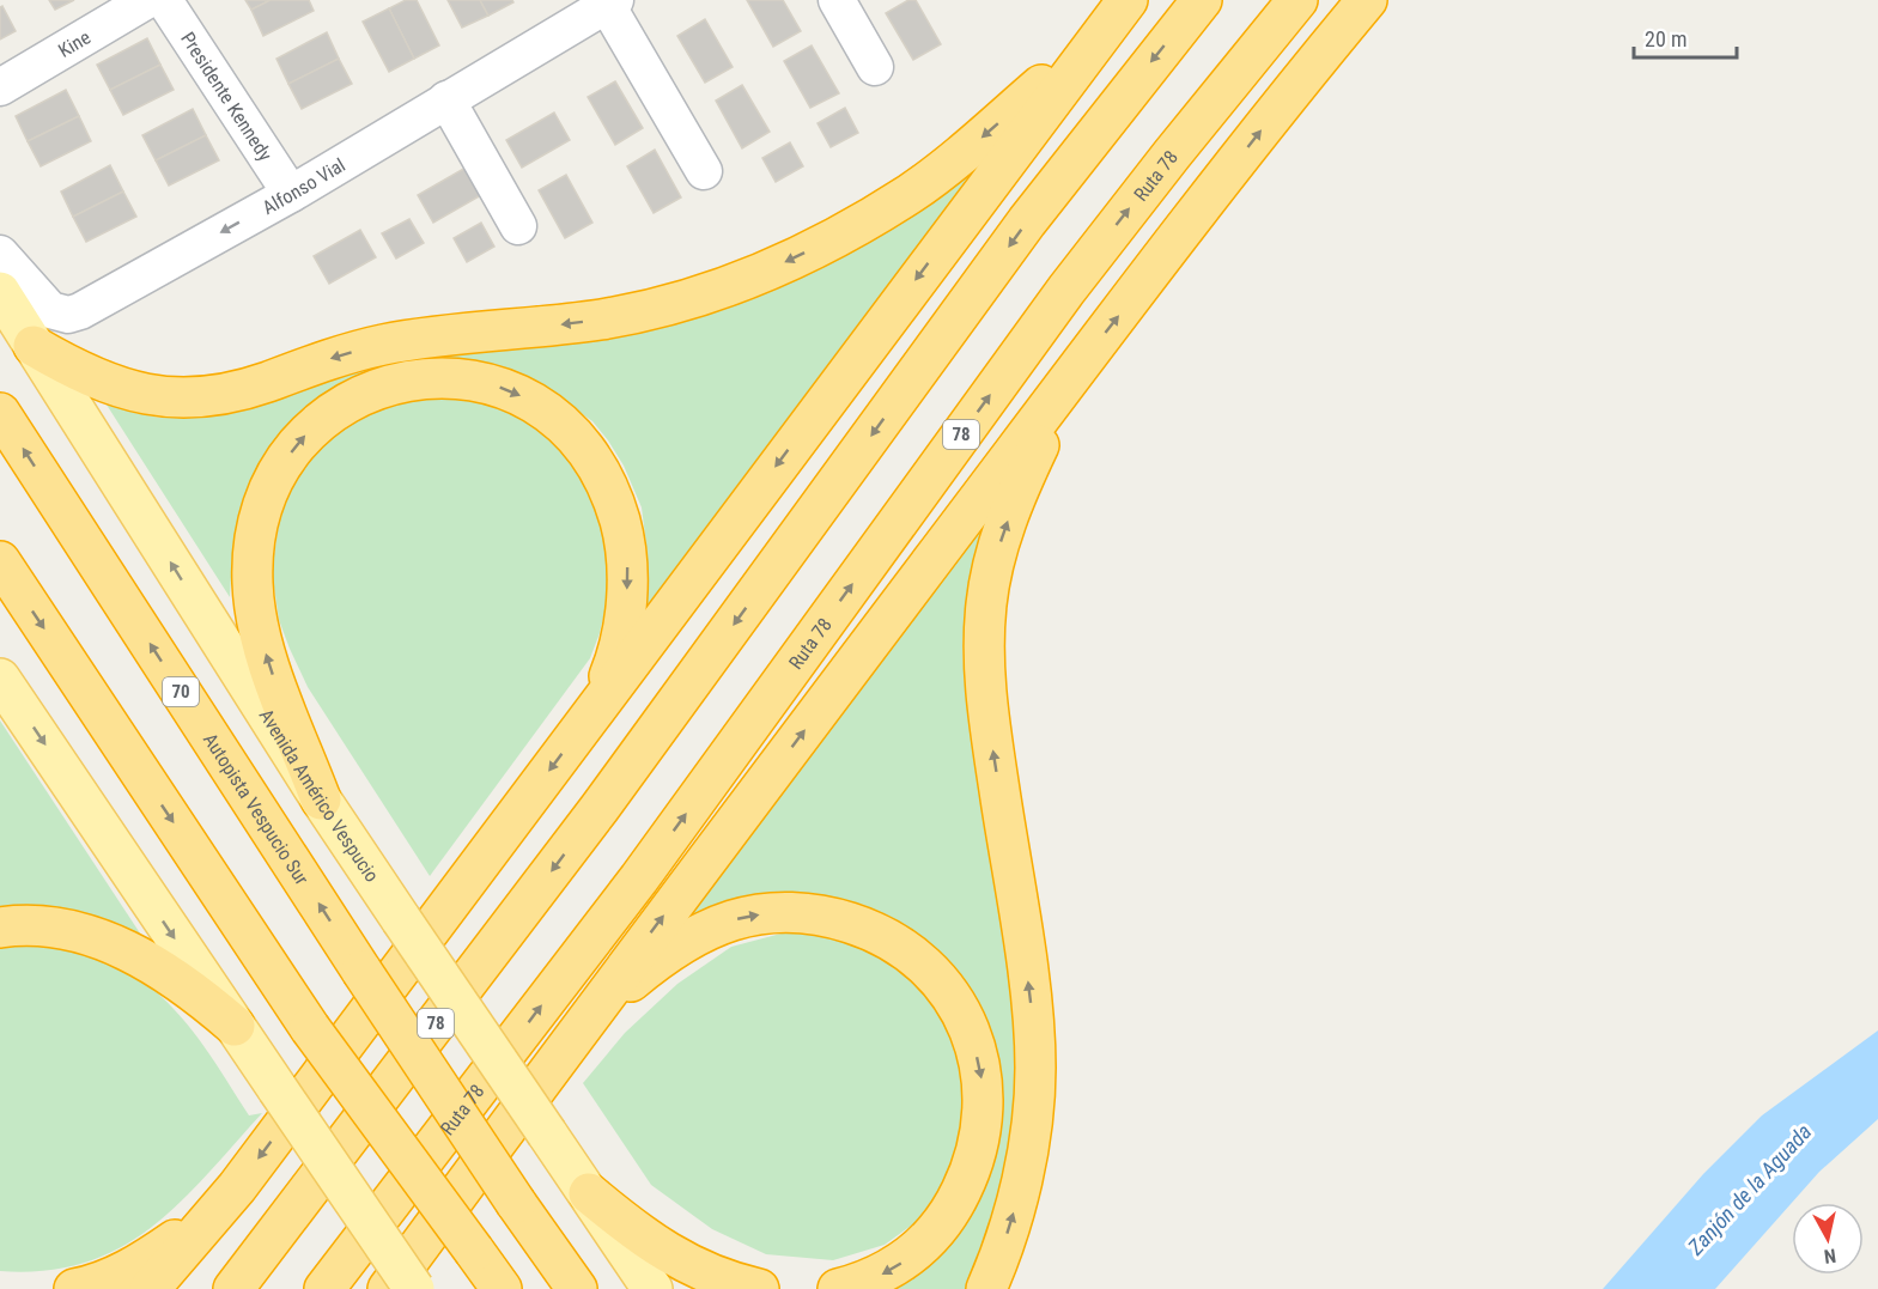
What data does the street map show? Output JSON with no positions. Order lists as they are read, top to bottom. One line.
{"streets":{"highway":["Ruta 78","78","70","Autopista Vespucio Sur"],"main road":["Avenida Américo Vespucio"],"street":["Kine","Presidente Kennedy","Alfonso Vial"]},"crossings":[["Presidente Kennedy","Alfonso Vial"]],"one_way":["Alfonso Vial"],"water":["Zanjón de la Aguada"],"scale_bar":"20 m","north":"bottom"}
